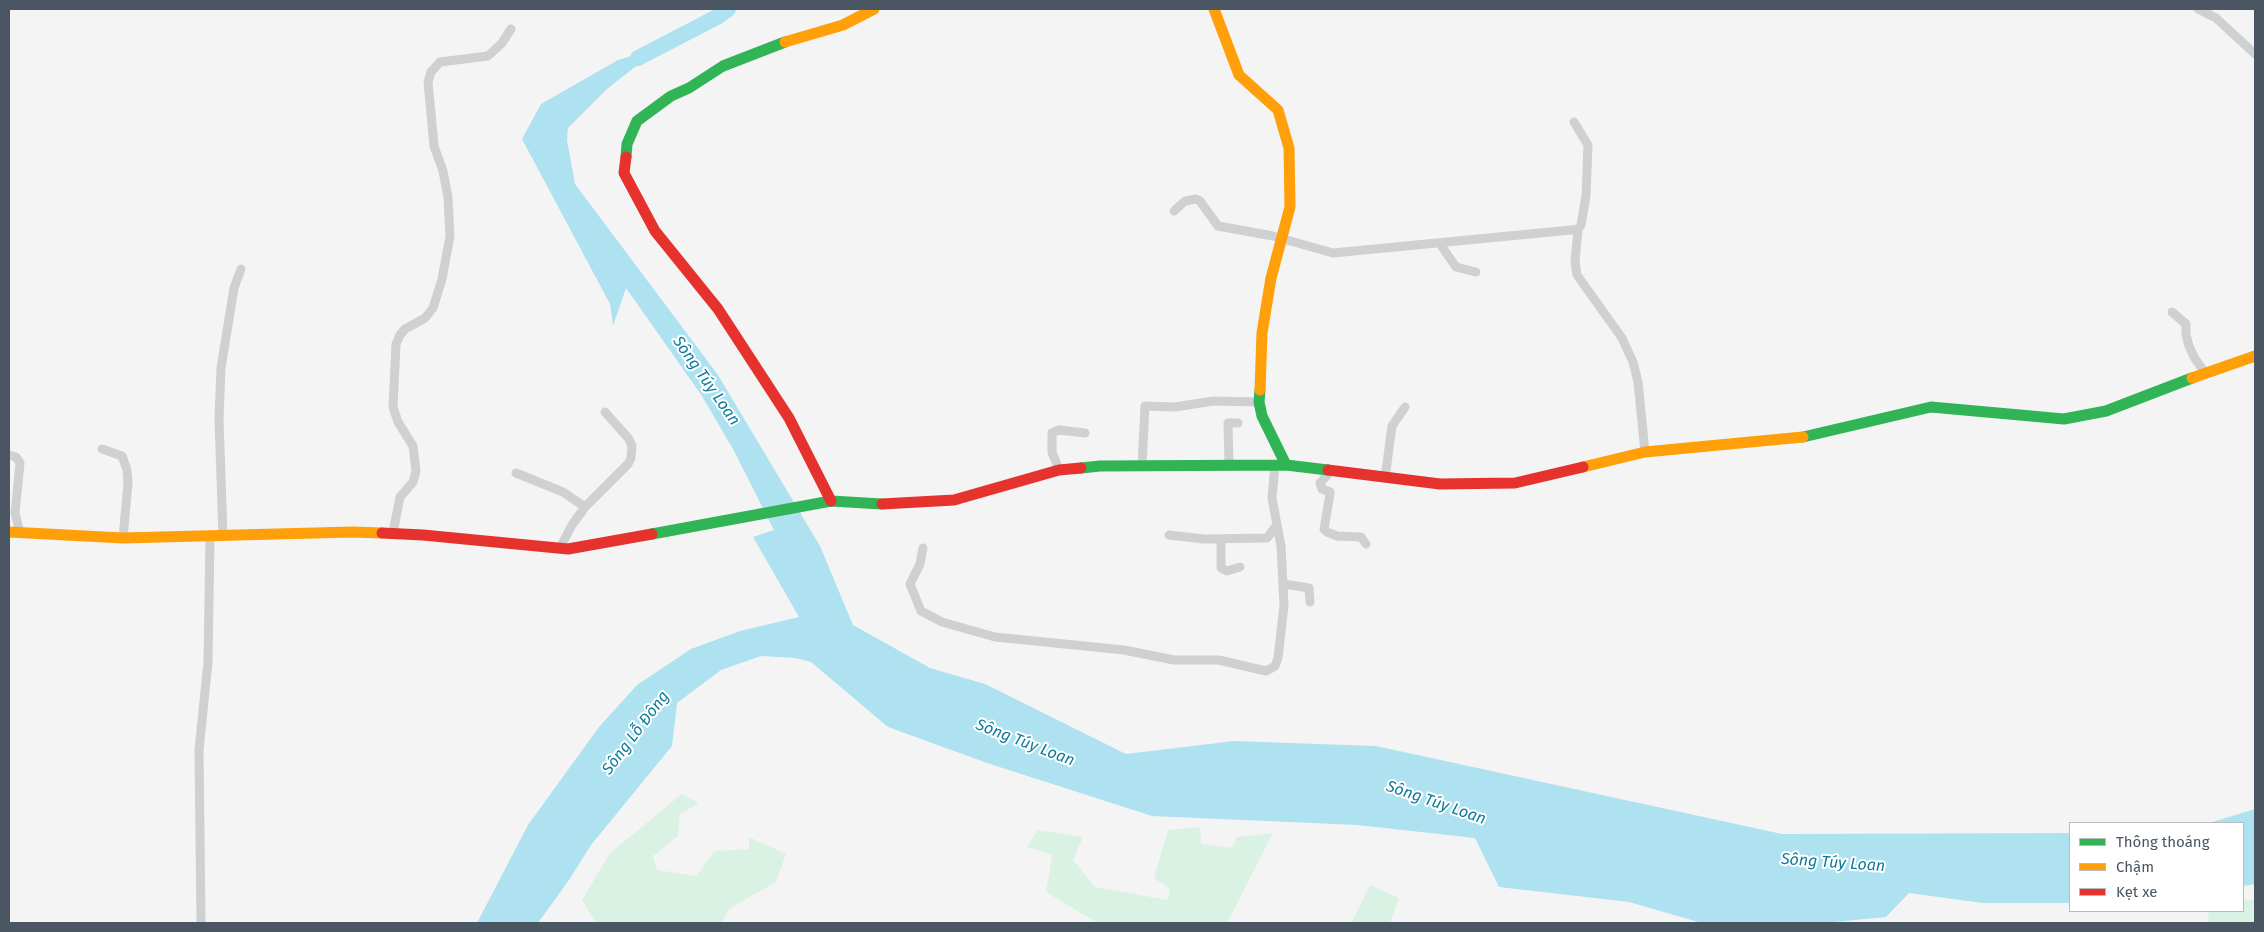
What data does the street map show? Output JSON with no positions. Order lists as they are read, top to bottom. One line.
{"water":["Sông Túy Loan","Sông Lỗ Đông"],"legend":["Thông thoáng","Chậm","Kẹt xe"]}
